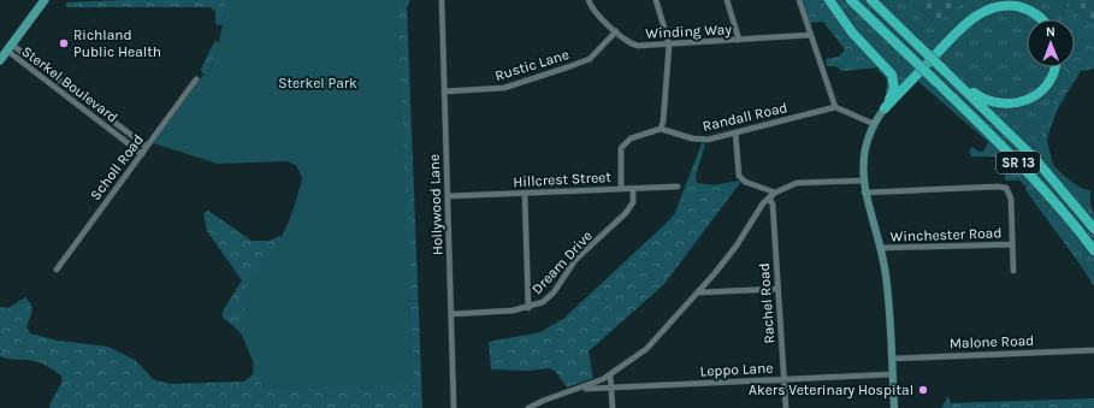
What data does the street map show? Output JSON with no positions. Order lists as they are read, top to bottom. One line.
{"streets":{"highway":["SR 13"],"street":["Winding Way","Rustic Lane","Sterkel Boulevard","Randall Road","Scholl Road","Hillcrest Street","Hollywood Lane","Winchester Road","Dream Drive","Rachel Road","Malone Road","Leppo Lane"]},"crossings":[["Winding Way","Rustic Lane"],["Rustic Lane","Hollywood Lane"],["Sterkel Boulevard","Scholl Road"],["Hillcrest Street","Hollywood Lane"],["Hillcrest Street","Dream Drive"],["Hollywood Lane","Dream Drive"],["Rachel Road","Leppo Lane"]],"parks":["Sterkel Park"],"places":["Richland Public Health","Akers Veterinary Hospital"],"north":"top"}
